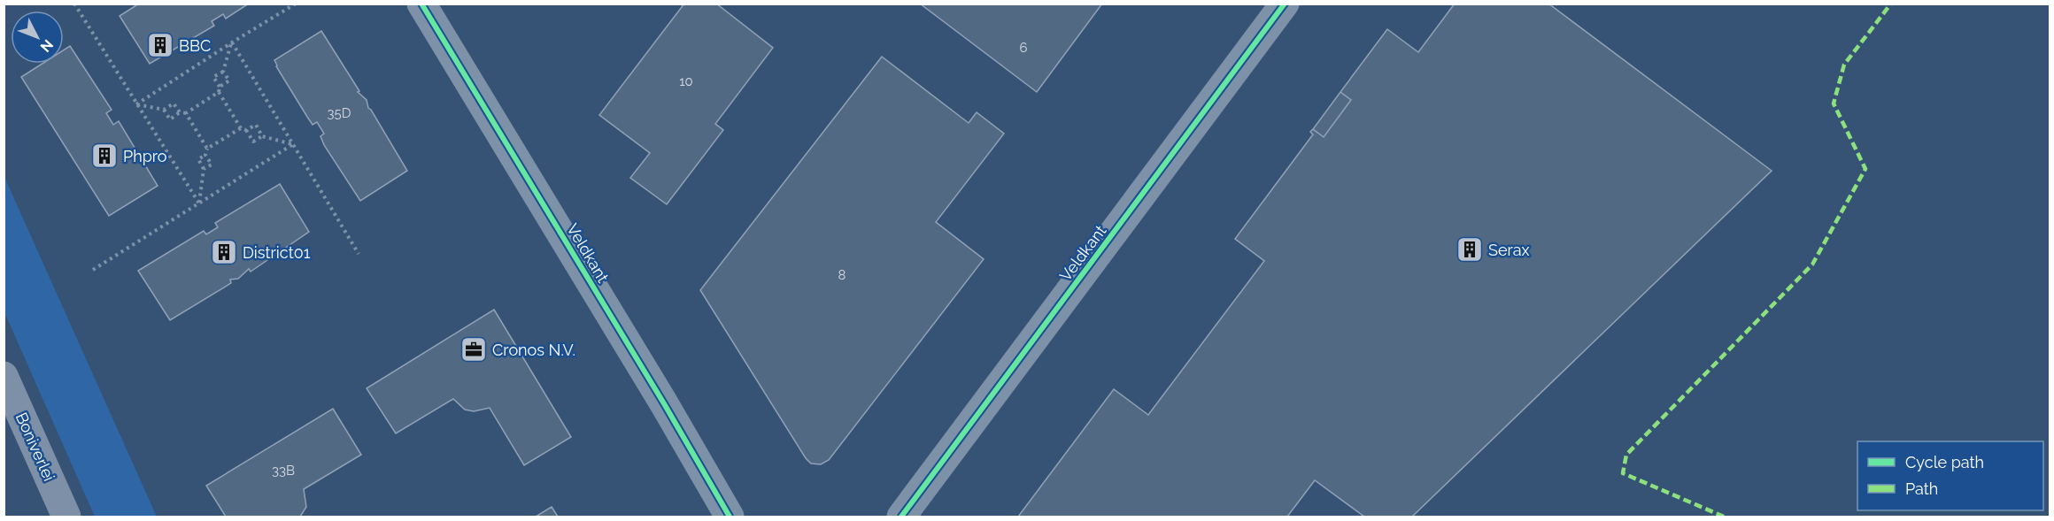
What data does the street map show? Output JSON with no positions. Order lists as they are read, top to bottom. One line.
{"streets":{"highway":["Boniverlei"],"street":["Veldkant"]},"places":{"building":["BBC","Phpro","Serax","District01"],"office":["Cronos N.V."]},"house_numbers":["6","10","35D","8","33B"],"legend":["Cycle path","Path"],"north":"bottom right"}
